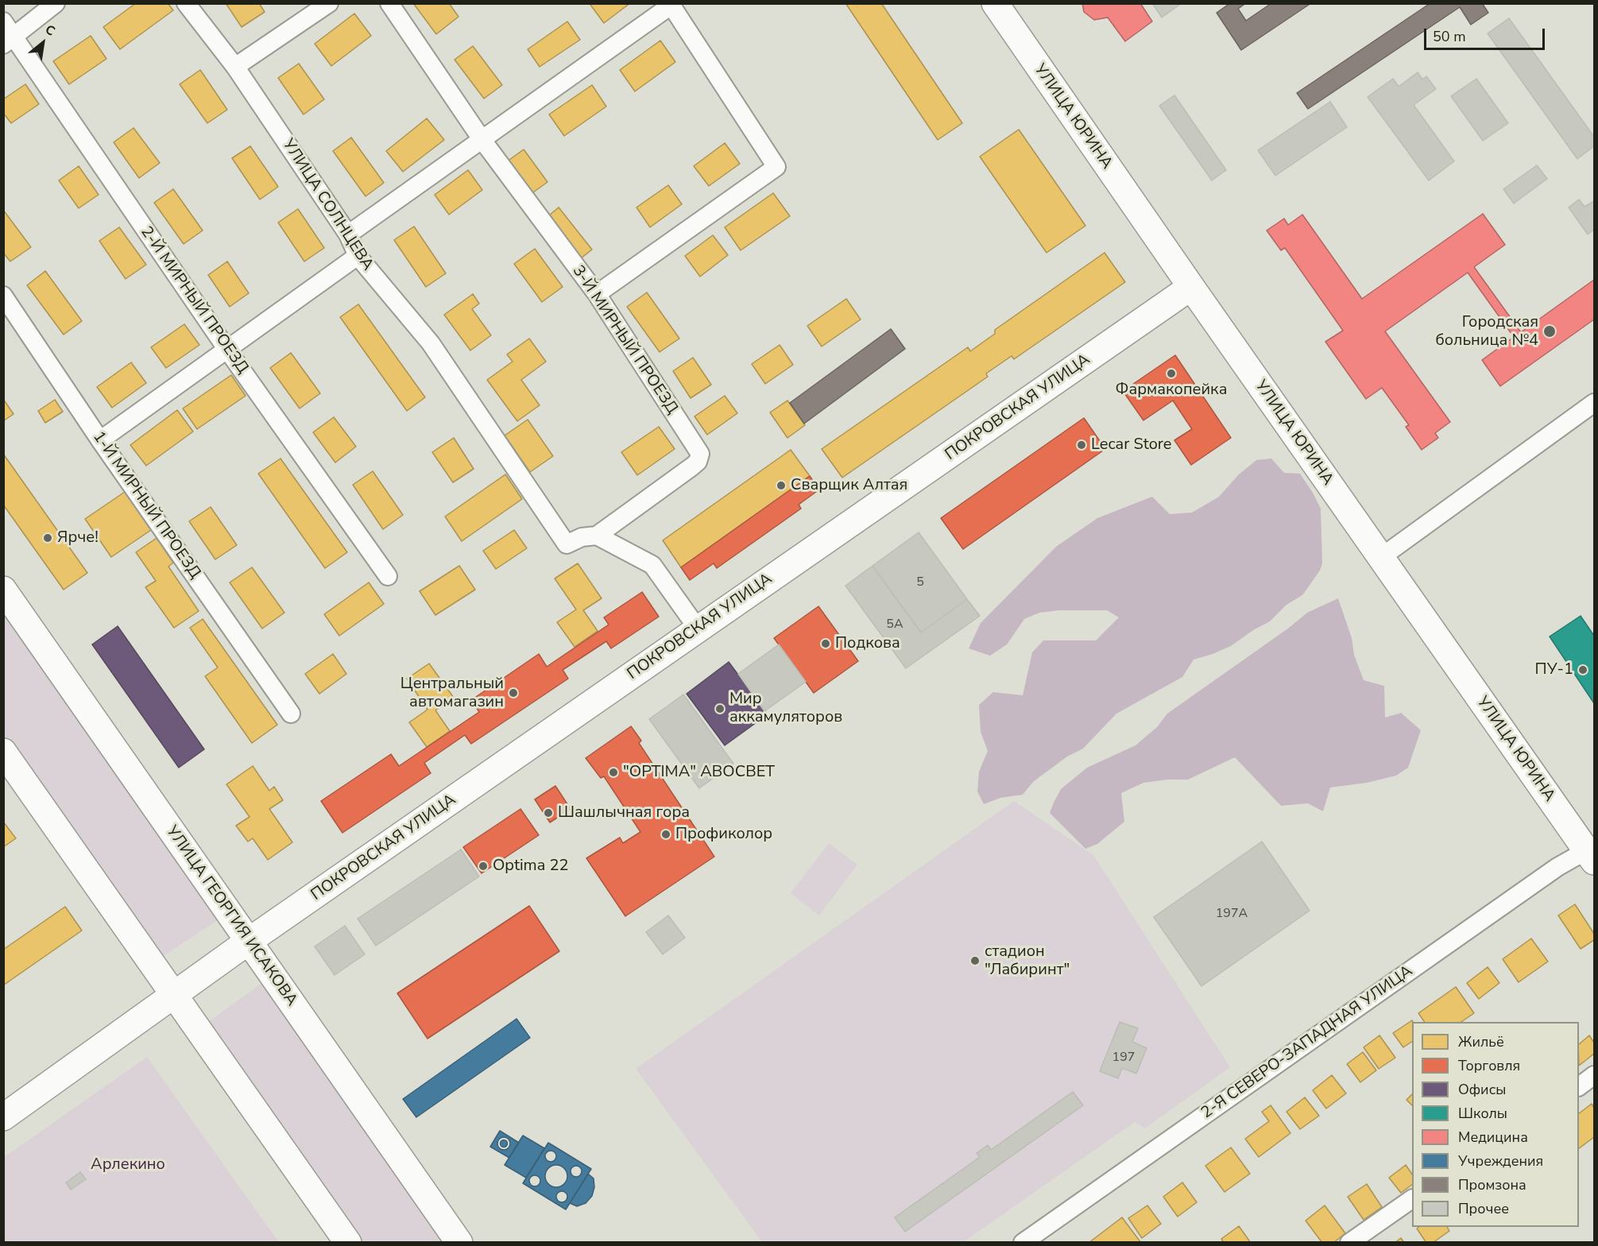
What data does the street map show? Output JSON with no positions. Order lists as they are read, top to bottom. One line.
{"streets":{"street":["УЛИЦА ЮРИНА","УЛИЦА СОЛНЦЕВА","2-Й МИРНЫЙ ПРОЕЗД","3-Й МИРНЫЙ ПРОЕЗД","ПОКРОВСКАЯ УЛИЦА","1-Й МИРНЫЙ ПРОЕЗД","УЛИЦА ГЕОРГИЯ ИСАКОВА","2-Я СЕВЕРО-ЗАПАДНАЯ УЛИЦА"]},"crossings":[["УЛИЦА ЮРИНА","ПОКРОВСКАЯ УЛИЦА"],["УЛИЦА ЮРИНА","2-Я СЕВЕРО-ЗАПАДНАЯ УЛИЦА"],["УЛИЦА СОЛНЦЕВА","3-Й МИРНЫЙ ПРОЕЗД"],["ПОКРОВСКАЯ УЛИЦА","УЛИЦА ГЕОРГИЯ ИСАКОВА"]],"parks":["Арлекино"],"places":["Городская больница №4","Фармакопейка","Lecar Store","Сварщик Алтая","Ярче!","Подкова","ПУ-1","Центральный автомагазин","Мир аккамуляторов","\"OPTIMA\" АВОСВЕТ","Шашлычная гора","Профиколор","Optima 22","стадион \"Лабиринт\""],"house_numbers":["5","5А","197А","197"],"legend":["Жильё","Торговля","Офисы","Школы","Медицина","Учреждения","Промзона","Прочее"],"scale_bar":"50 m","north":"top right"}
